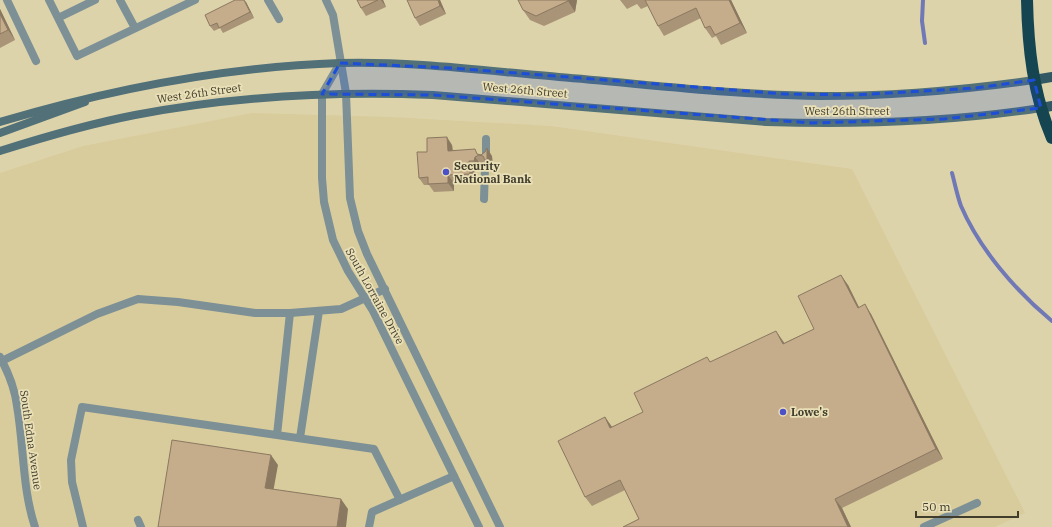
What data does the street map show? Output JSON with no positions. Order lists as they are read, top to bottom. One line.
{"streets":{"main road":["West 26th Street"],"street":["South Lorraine Drive","South Edna Avenue"]},"crossings":[["West 26th Street","South Lorraine Drive"]],"places":["Security National Bank","Lowe's"],"scale_bar":"50 m"}
